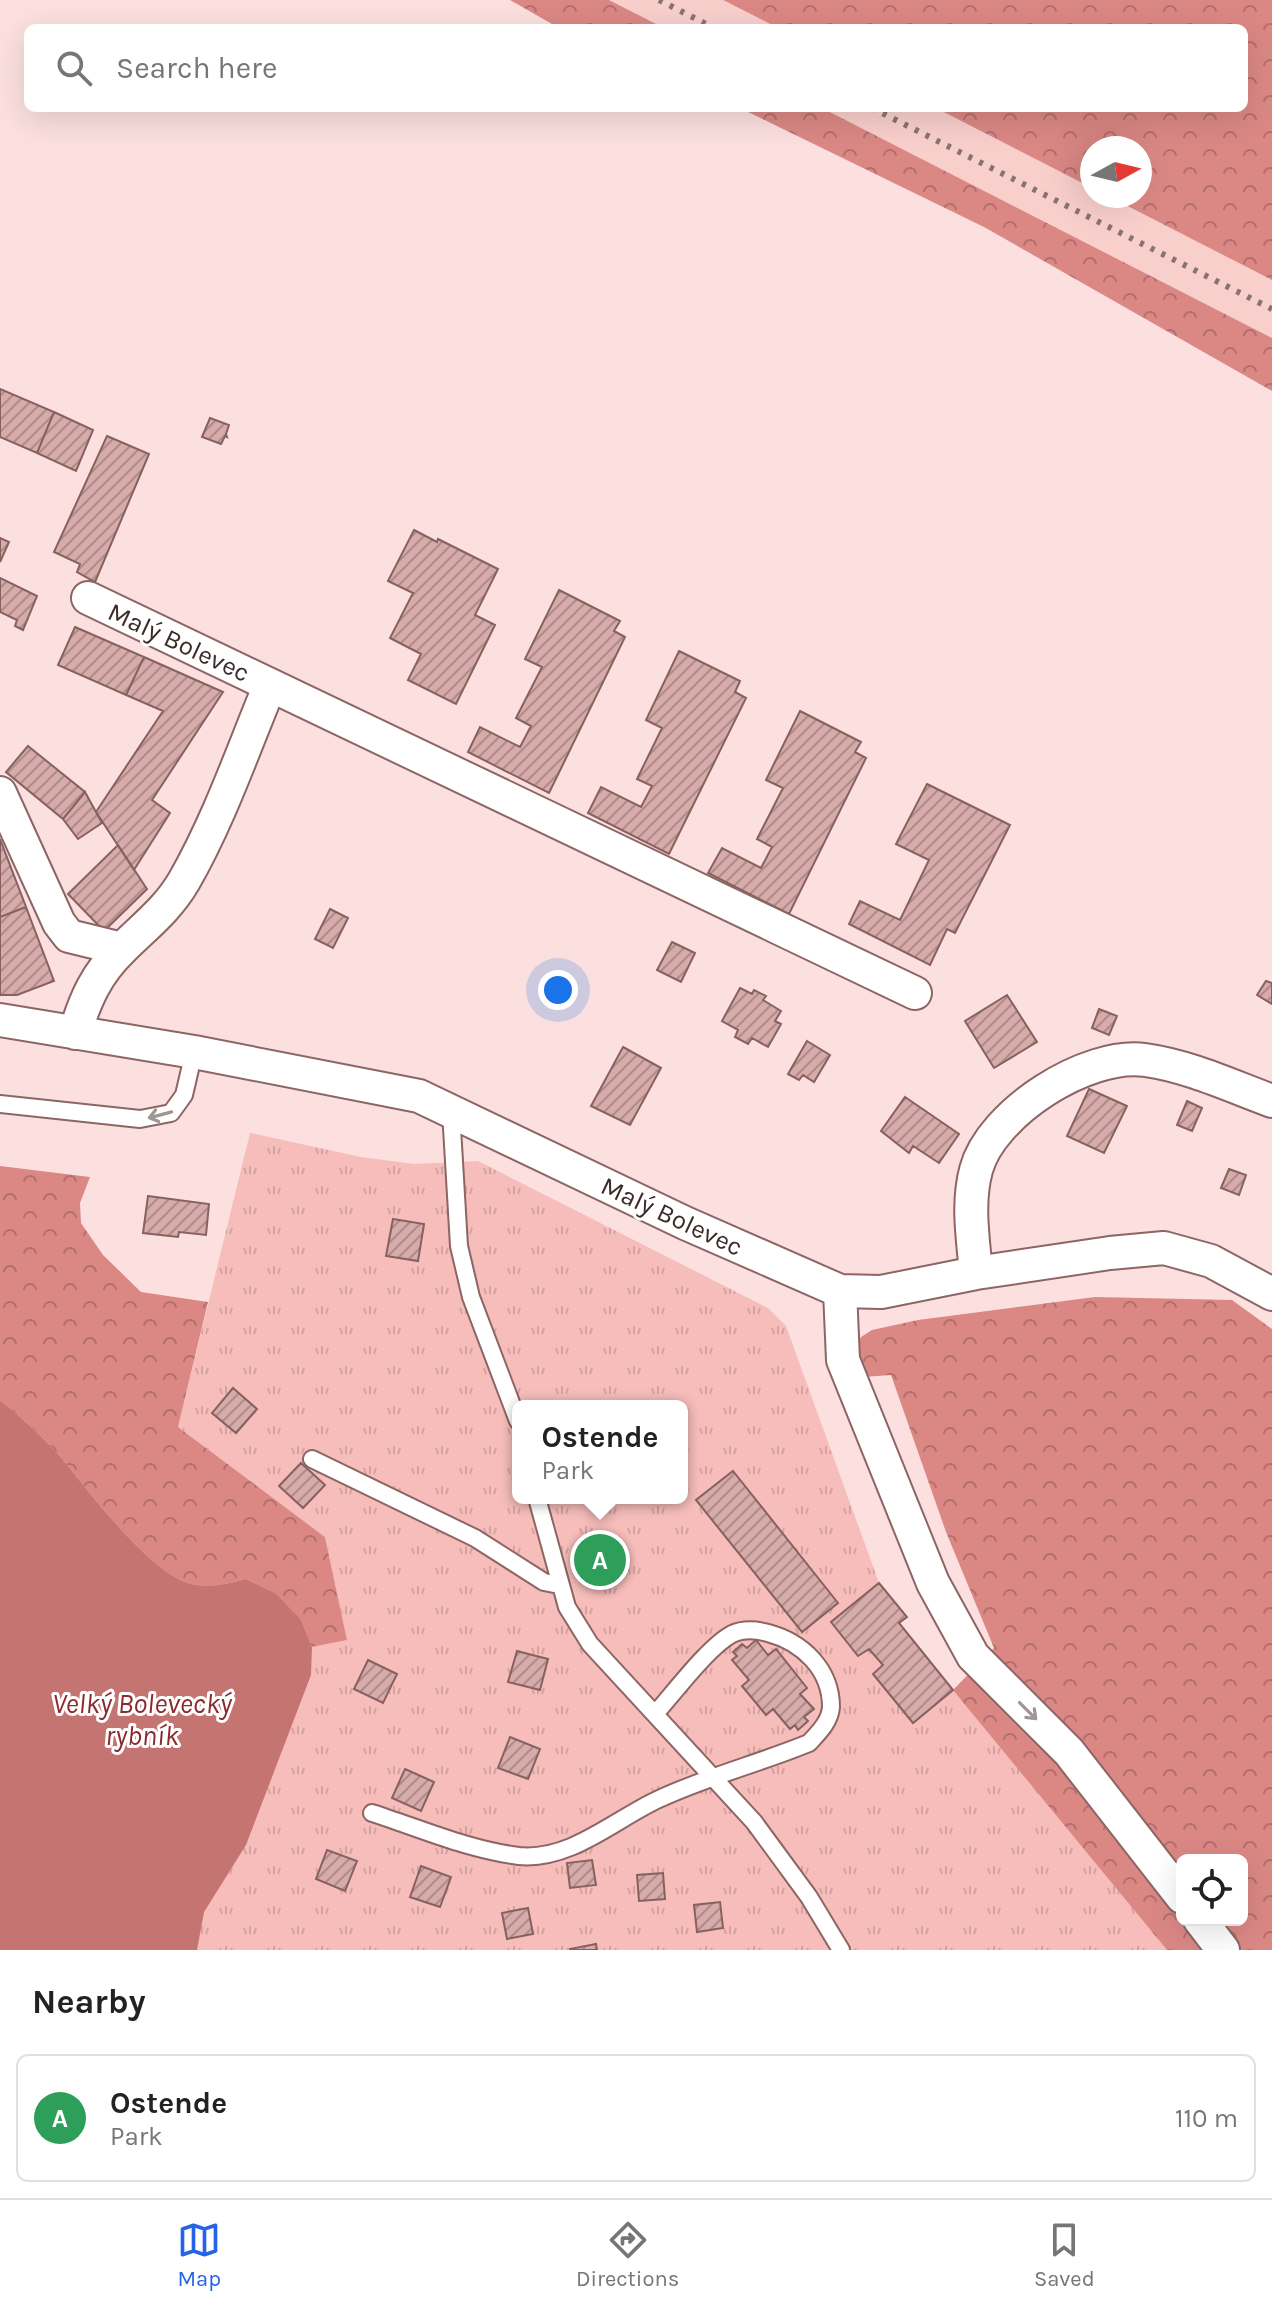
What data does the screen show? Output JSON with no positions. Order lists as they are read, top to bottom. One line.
{"streets":{"street":["Malý Bolevec"]},"water":["Velký Bolevecký rybník"],"north":"right","page":{"search":"Search here","popup":["Ostende","Park"],"pins":"A","heading":"Nearby","list":[{"mark":"A","name":"Ostende","note":"Park","value":"110 m"}],"nav":["Map","Directions","Saved"]}}
